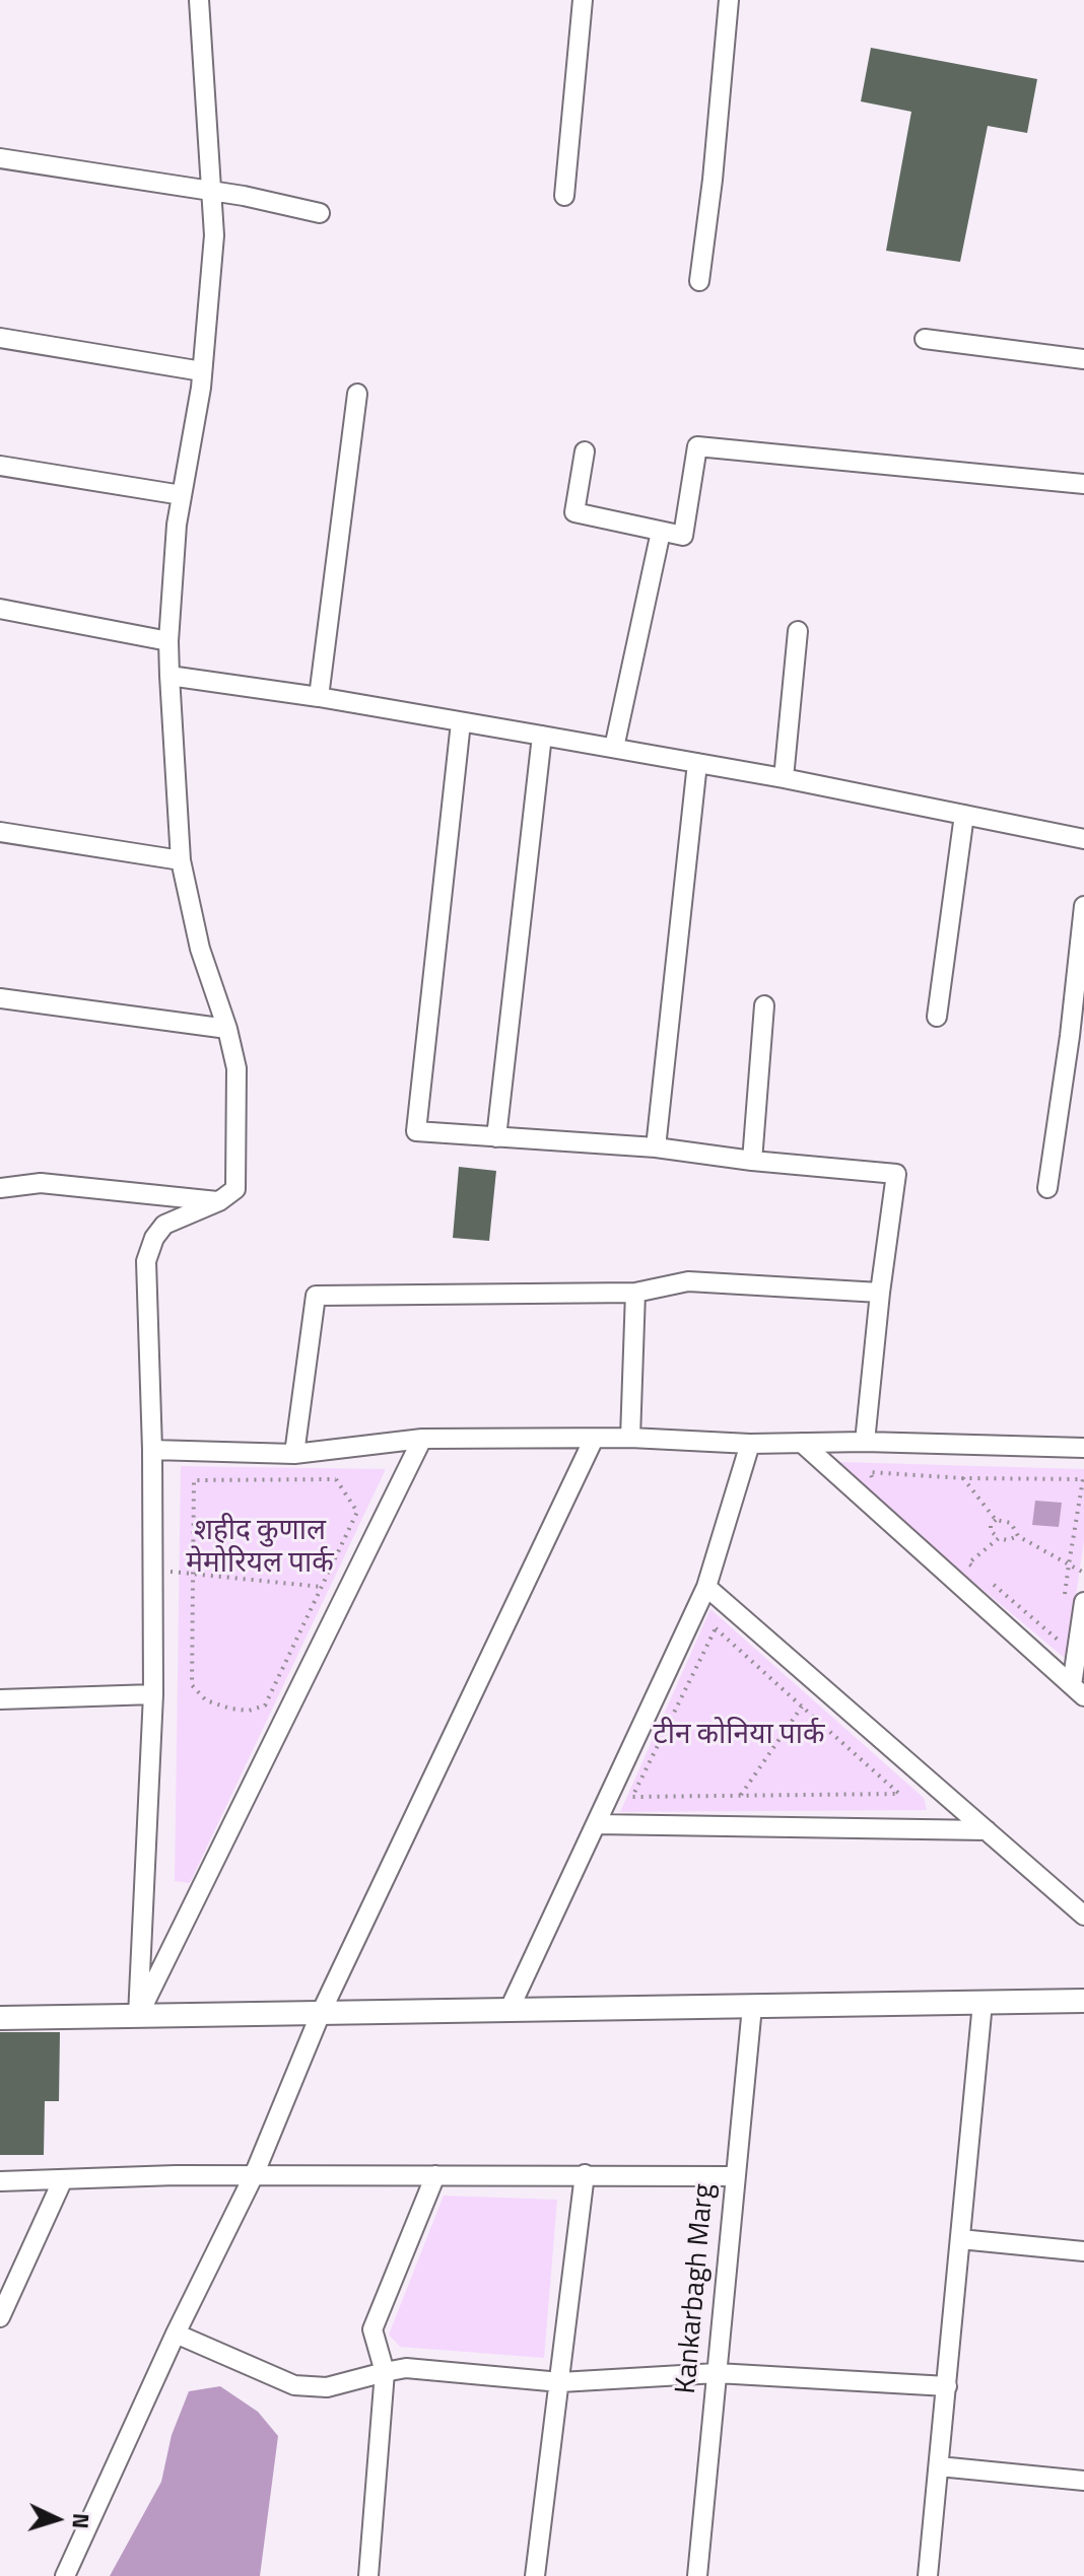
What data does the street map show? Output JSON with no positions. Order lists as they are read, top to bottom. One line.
{"streets":{"street":["Kankarbagh Marg"]},"parks":["शहीद कुणाल मेमोरियल पार्क","टीन कोनिया पार्क"],"north":"right"}
